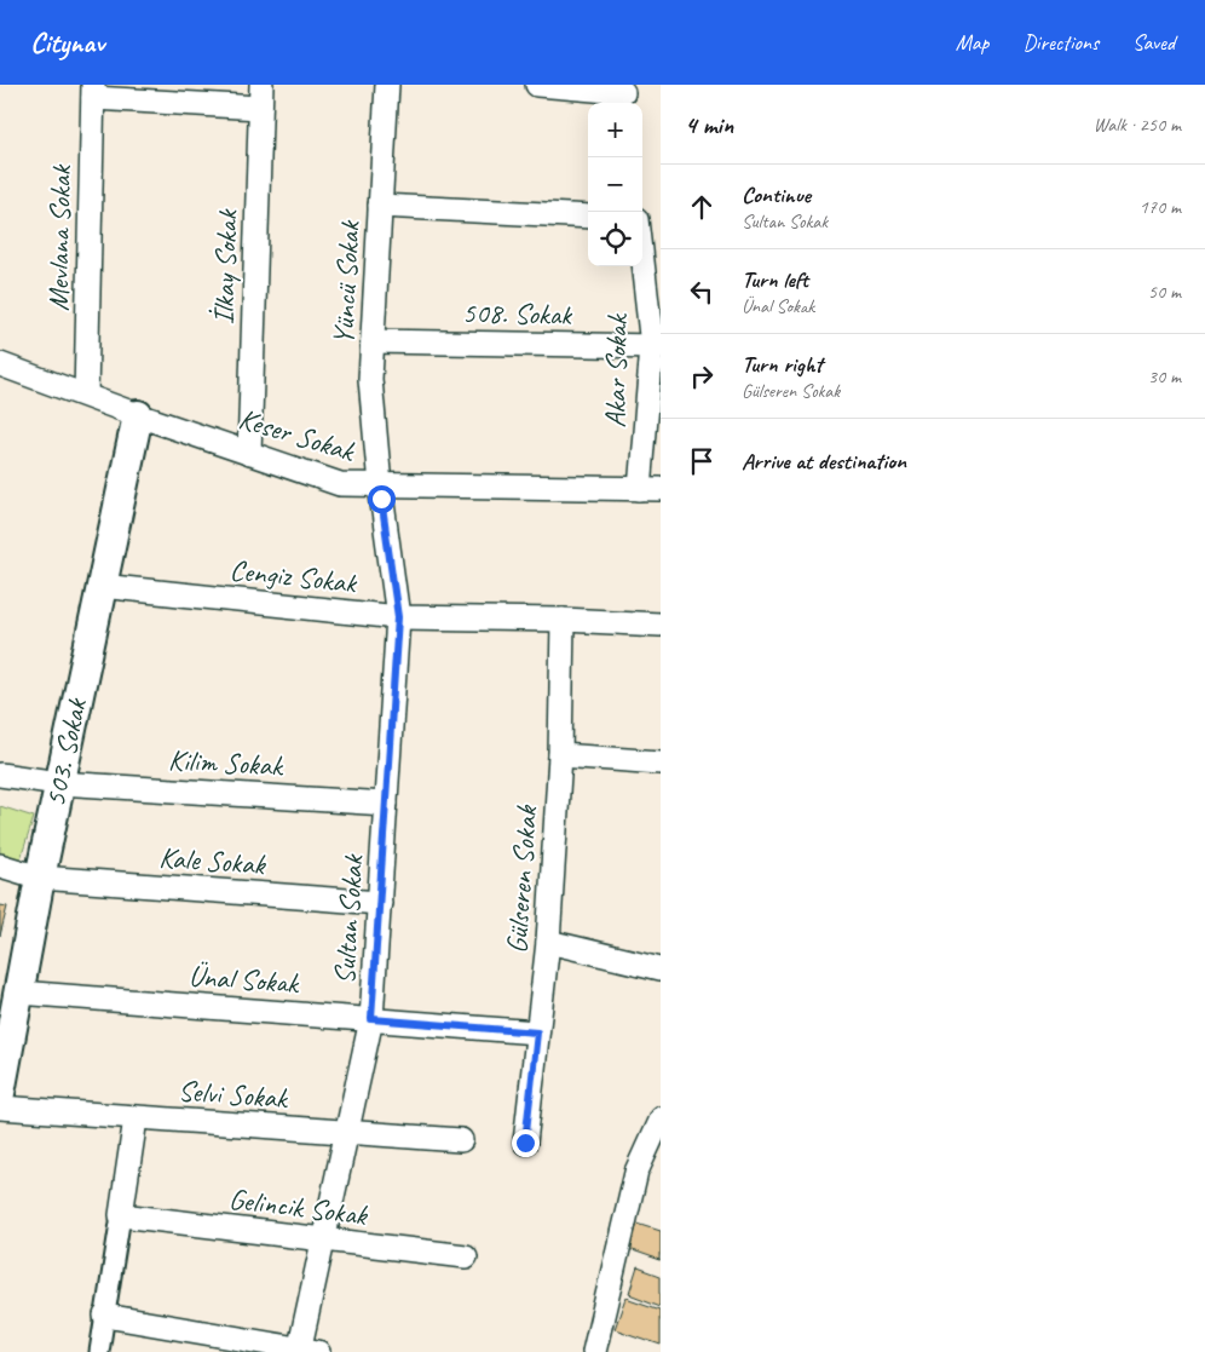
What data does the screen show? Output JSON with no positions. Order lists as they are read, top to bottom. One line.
{"streets":{"street":["Mevlana Sokak","İlkay Sokak","Yüncü Sokak","508. Sokak","Akar Sokak","Keser Sokak","Cengiz Sokak","503. Sokak","Kilim Sokak","Kale Sokak","Gülseren Sokak","Sultan Sokak","Ünal Sokak","Selvi Sokak","Gelincik Sokak"]},"crossings":[["Mevlana Sokak","Keser Sokak"],["İlkay Sokak","Keser Sokak"],["Yüncü Sokak","508. Sokak"],["Yüncü Sokak","Keser Sokak"],["Yüncü Sokak","Sultan Sokak"],["508. Sokak","Akar Sokak"],["Akar Sokak","Keser Sokak"],["Keser Sokak","503. Sokak"],["Keser Sokak","Sultan Sokak"],["Cengiz Sokak","503. Sokak"],["Cengiz Sokak","Gülseren Sokak"],["Cengiz Sokak","Sultan Sokak"],["503. Sokak","Kilim Sokak"],["503. Sokak","Kale Sokak"],["503. Sokak","Ünal Sokak"],["Kilim Sokak","Sultan Sokak"],["Kale Sokak","Sultan Sokak"],["Gülseren Sokak","Ünal Sokak"],["Sultan Sokak","Ünal Sokak"],["Sultan Sokak","Selvi Sokak"],["Sultan Sokak","Gelincik Sokak"]],"page":{"header":"Citynav","nav":["Map","Directions","Saved"],"heading":["4 min","Walk · 250 m"],"map_buttons":["+","−"],"list":[["Continue","Sultan Sokak","170 m"],["Turn left","Ünal Sokak","50 m"],["Turn right","Gülseren Sokak","30 m"],"Arrive at destination"]}}
